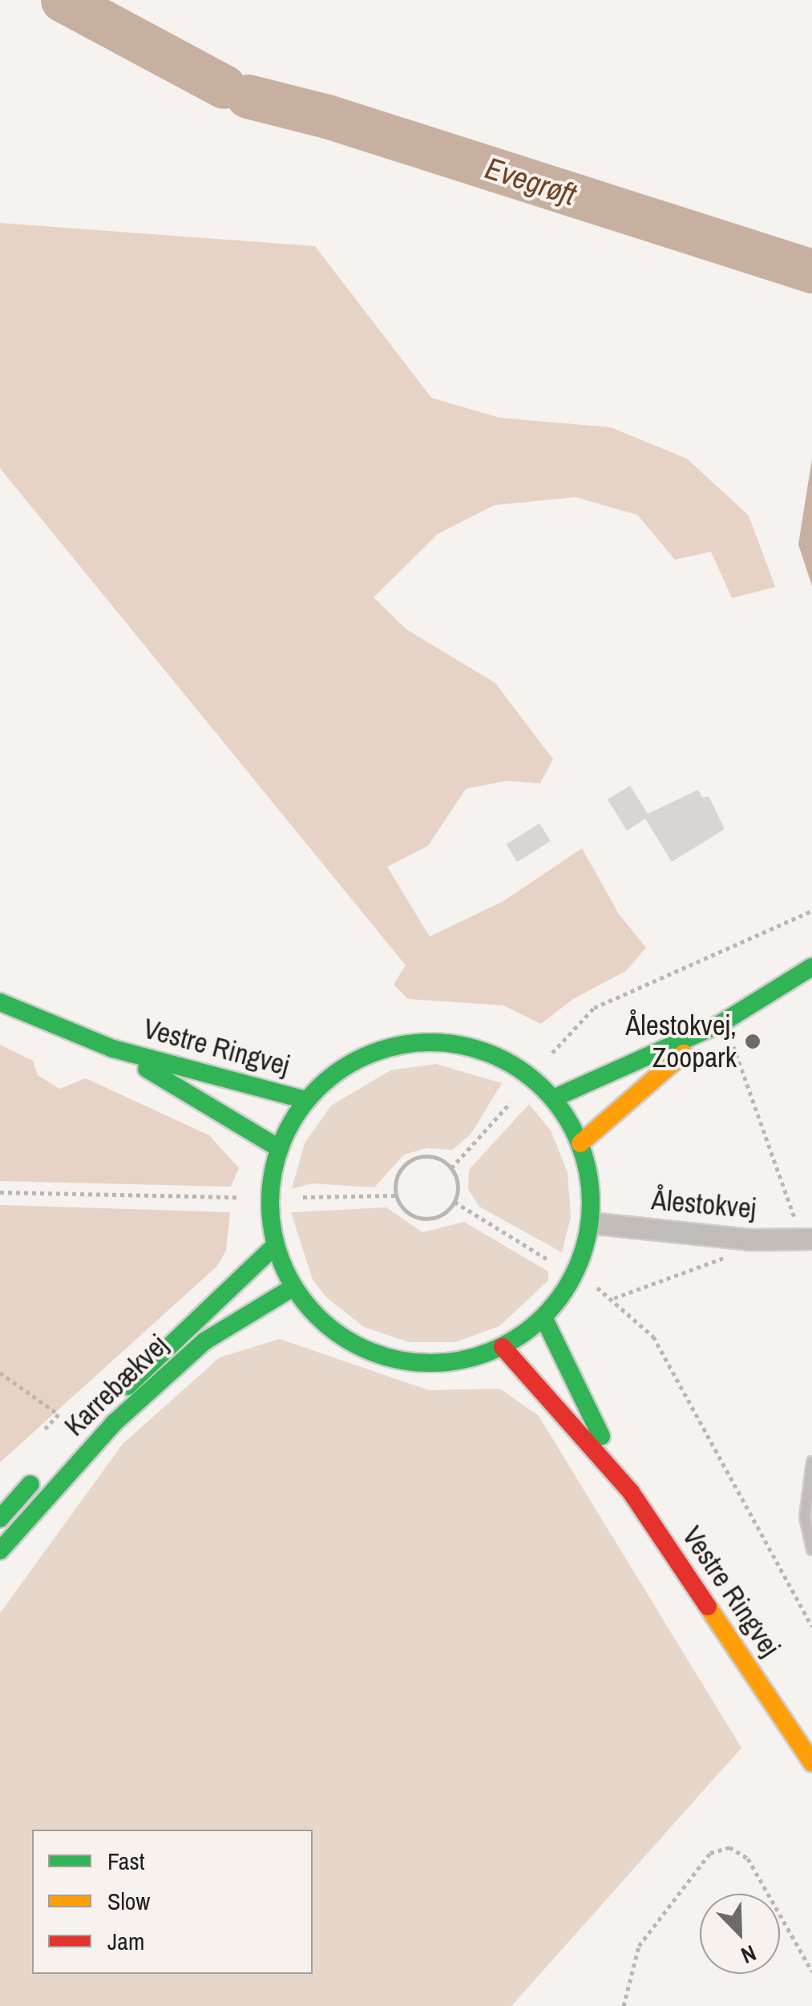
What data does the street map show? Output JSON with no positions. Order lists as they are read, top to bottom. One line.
{"streets":{"main road":["Vestre Ringvej","Karrebækvej"],"street":["Ålestokvej"]},"water":["Evegrøft"],"places":["Ålestokvej, Zoopark"],"legend":["Fast","Slow","Jam"],"north":"bottom right"}
